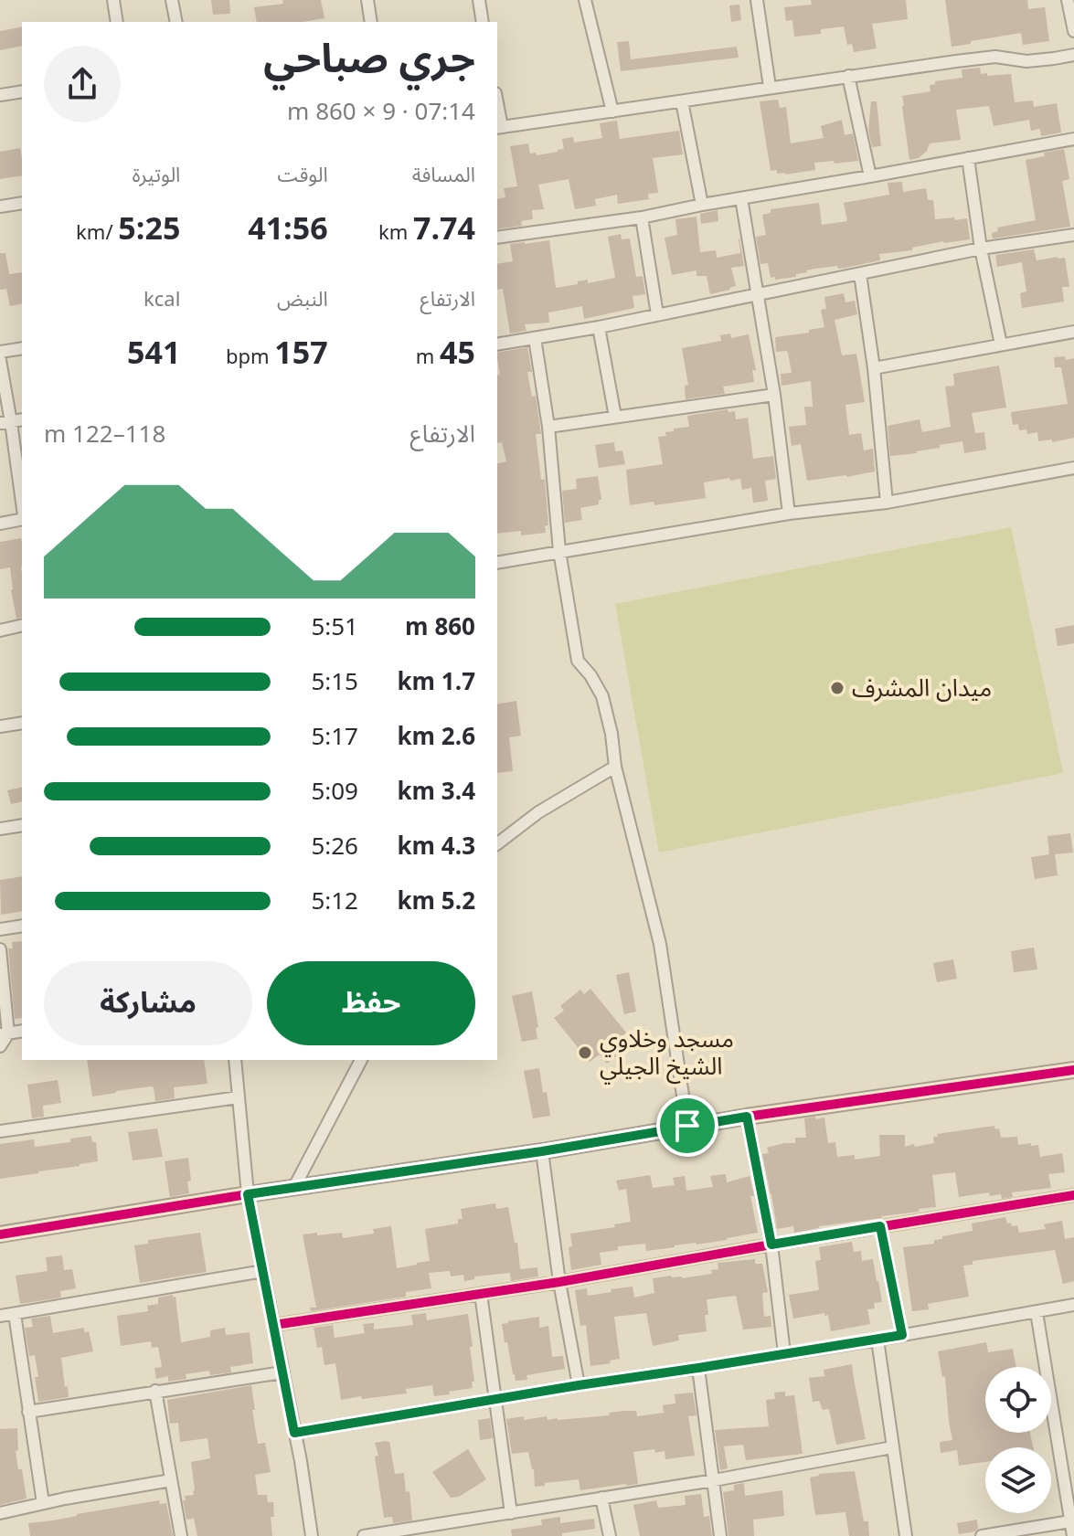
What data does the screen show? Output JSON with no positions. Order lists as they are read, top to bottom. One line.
{"places":["ميدان المشرف","مسجد وخلاوي الشيخ الجيلي"],"page":{"heading":["جري صباحي","07:14 · 9 × 860 m"],"stats":[["المسافة","7.74 km"],["الوقت","41:56"],["الوتيرة","5:25 /km"],["الارتفاع","45 m"],["النبض","157 bpm"],["kcal","541"]],"chart":["الارتفاع","118–122 m"],"list":[{"name":"860 m","note":"5:51"},{"name":"1.7 km","note":"5:15"},{"name":"2.6 km","note":"5:17"},{"name":"3.4 km","note":"5:09"},{"name":"4.3 km","note":"5:26"},{"name":"5.2 km","note":"5:12"}],"buttons":["حفظ","مشاركة"]}}
